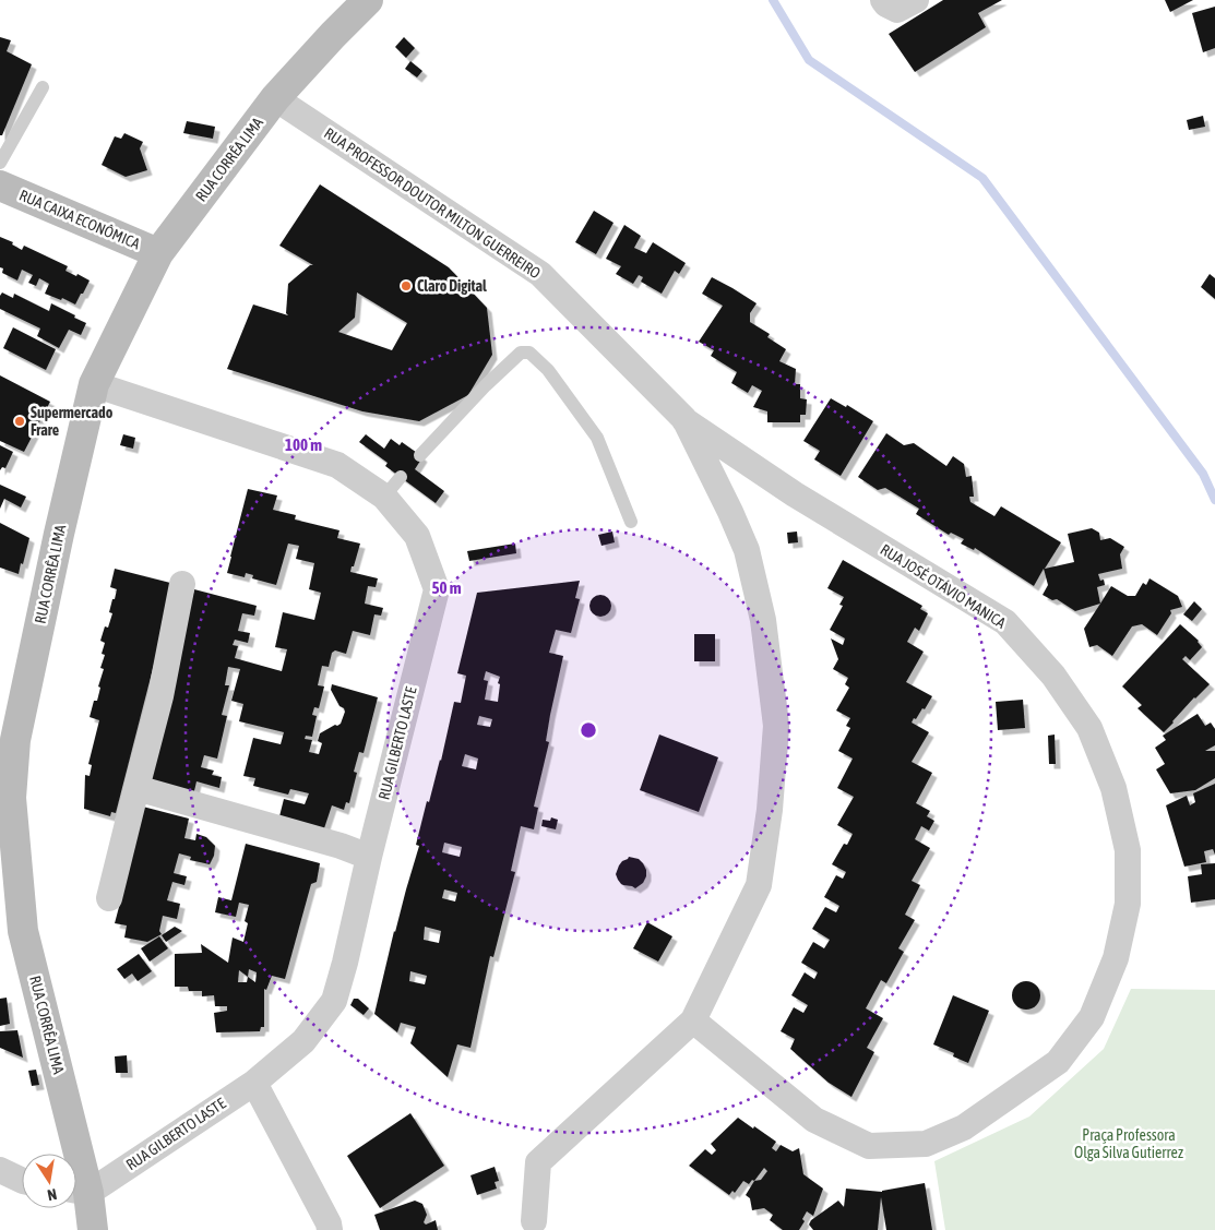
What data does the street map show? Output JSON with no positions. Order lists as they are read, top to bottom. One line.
{"streets":{"street":["RUA CORRÊA LIMA","RUA PROFESSOR DOUTOR MILTON GUERREIRO","RUA CAIXA ECONÔMICA","RUA JOSÉ OTÁVIO MANICA","RUA GILBERTO LASTE"]},"crossings":[["RUA CORRÊA LIMA","RUA PROFESSOR DOUTOR MILTON GUERREIRO"],["RUA CORRÊA LIMA","RUA CAIXA ECONÔMICA"],["RUA CORRÊA LIMA","RUA GILBERTO LASTE"],["RUA PROFESSOR DOUTOR MILTON GUERREIRO","RUA JOSÉ OTÁVIO MANICA"]],"parks":["Praça Professora Olga Silva Gutierrez"],"places":["Claro Digital","Supermercado Frare"],"north":"bottom","rings":["100 m","50 m"]}
